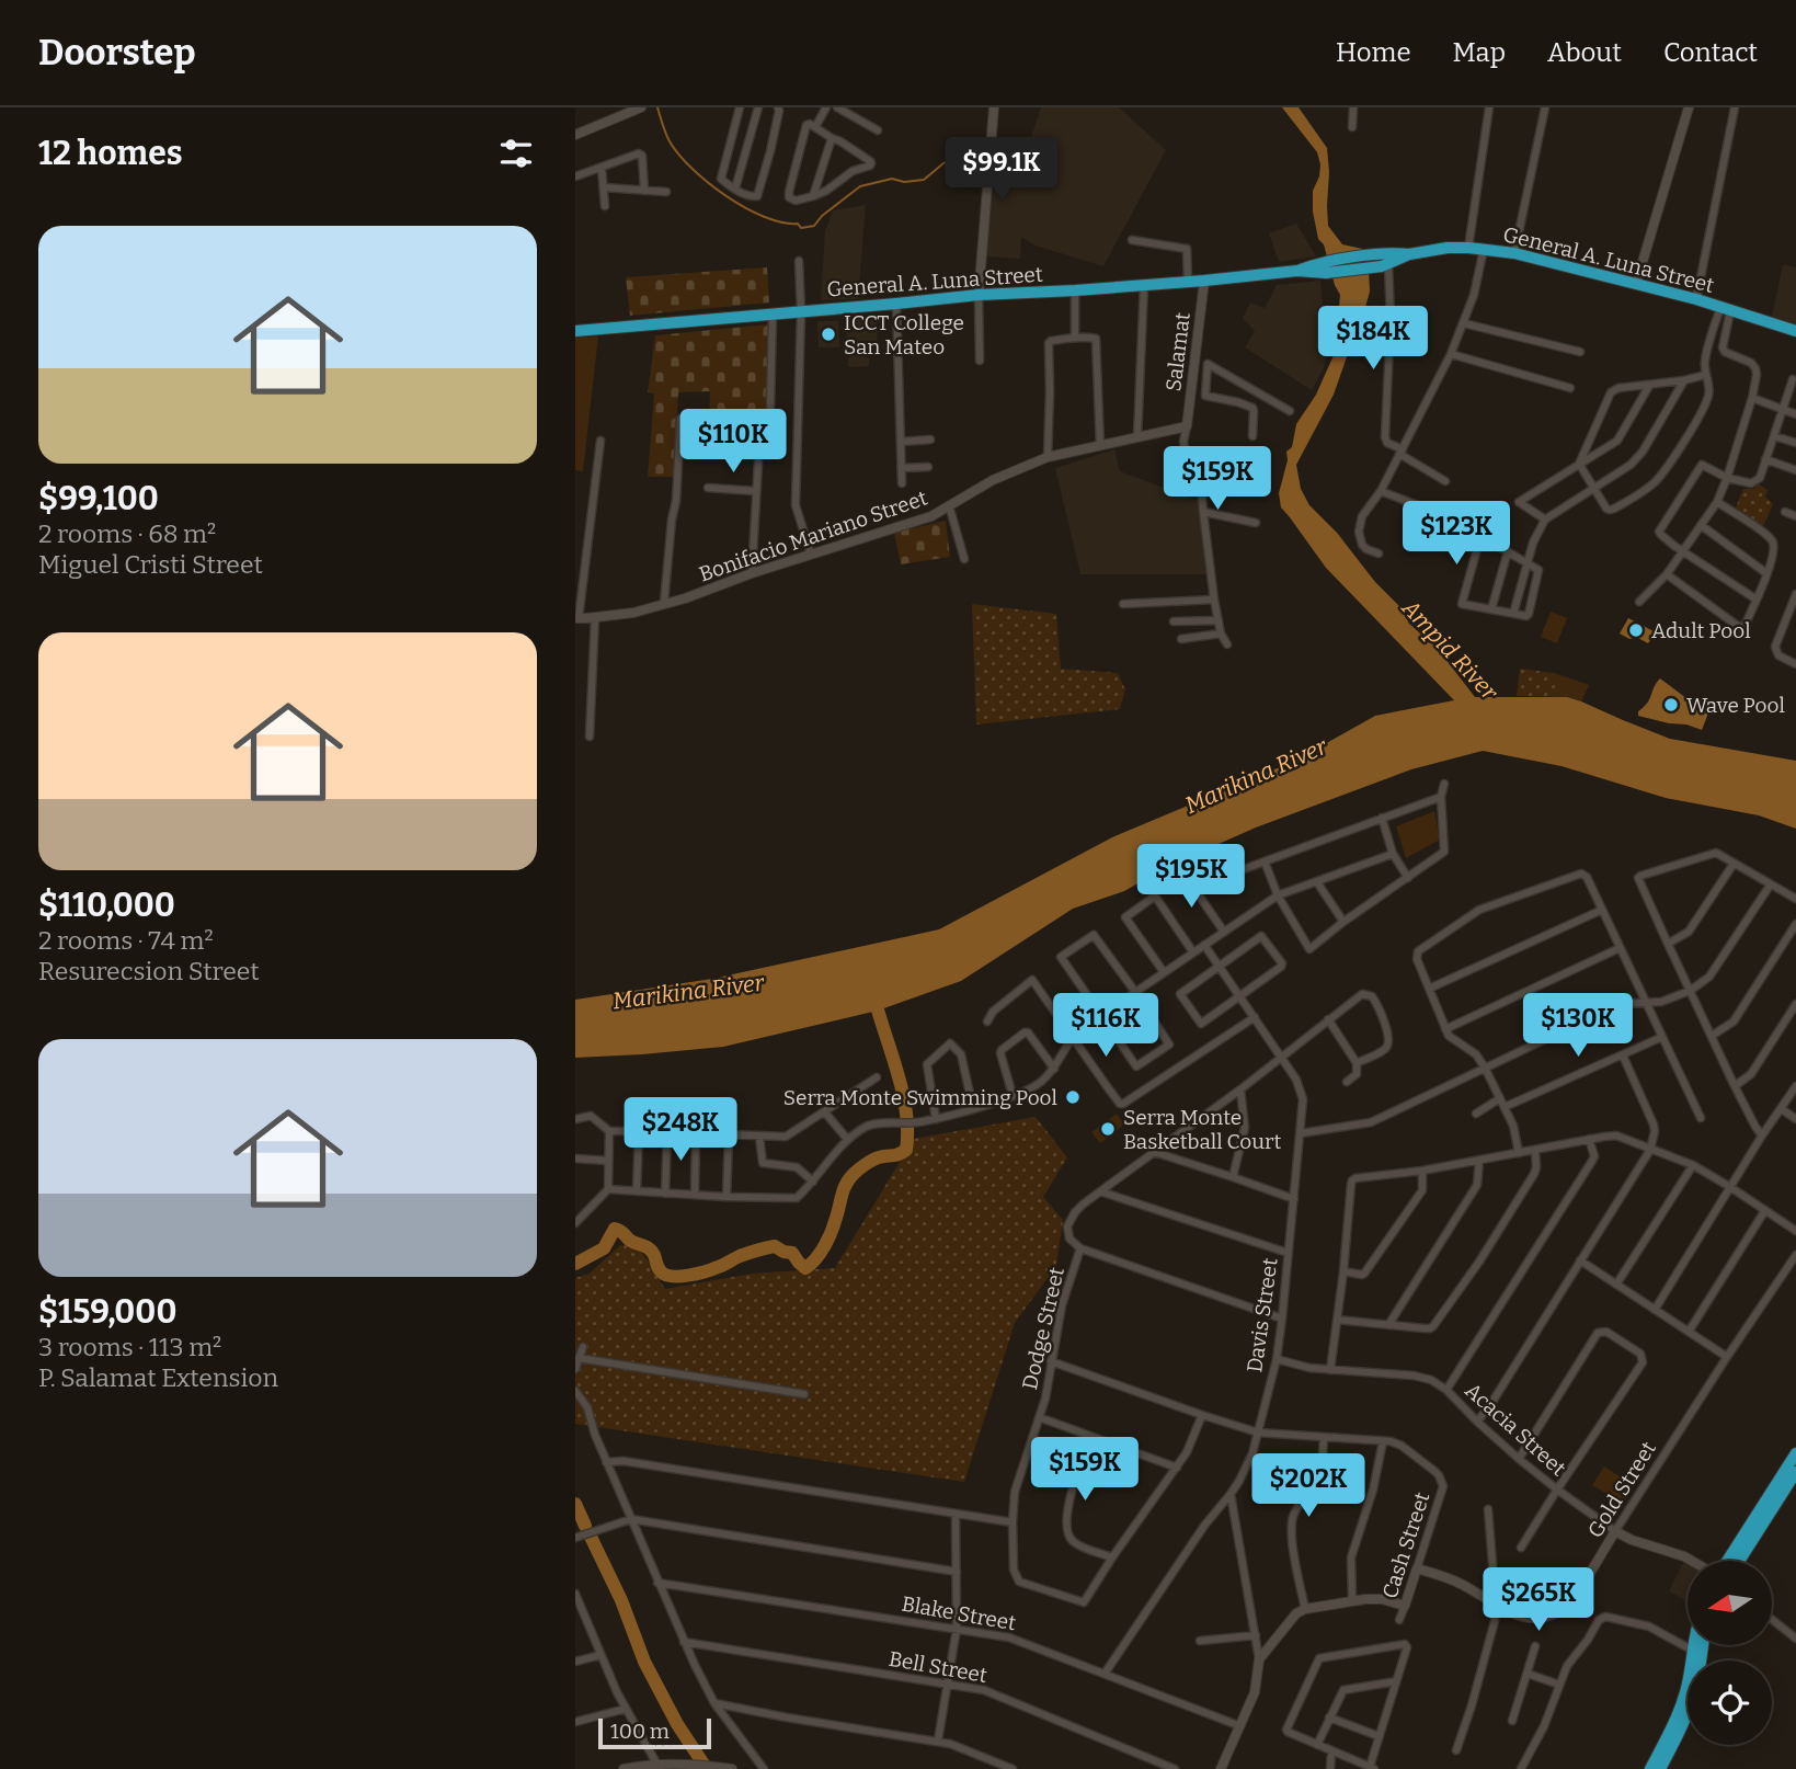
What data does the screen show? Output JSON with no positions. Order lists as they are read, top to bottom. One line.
{"streets":{"main road":["General A. Luna Street"],"street":["Salamat","Bonifacio Mariano Street","Davis Street","Dodge Street","Acacia Street","Gold Street","Cash Street","Blake Street","Bell Street"]},"crossings":[["General A. Luna Street","Salamat"],["Salamat","Bonifacio Mariano Street"],["Davis Street","Acacia Street"],["Davis Street","Blake Street"],["Acacia Street","Gold Street"],["Gold Street","Cash Street"]],"water":["Ampid River","Marikina River"],"places":["ICCT College San Mateo","Adult Pool","Wave Pool","Serra Monte Swimming Pool","Serra Monte Basketball Court"],"scale_bar":"100 m","north":"left","page":{"header":"Doorstep","nav":["Home","Map","About","Contact"],"heading":"12 homes","price":["$99.1K","$184K","$110K","$159K","$123K","$195K","$116K","$130K","$248K","$159K","$202K","$265K"],"list":[{"name":"$99,100","note":"2 rooms · 68 m² · Miguel Cristi Street"},{"name":"$110,000","note":"2 rooms · 74 m² · Resurecsion Street"},{"name":"$159,000","note":"3 rooms · 113 m² · P. Salamat Extension"}],"scale":"100 m"}}
